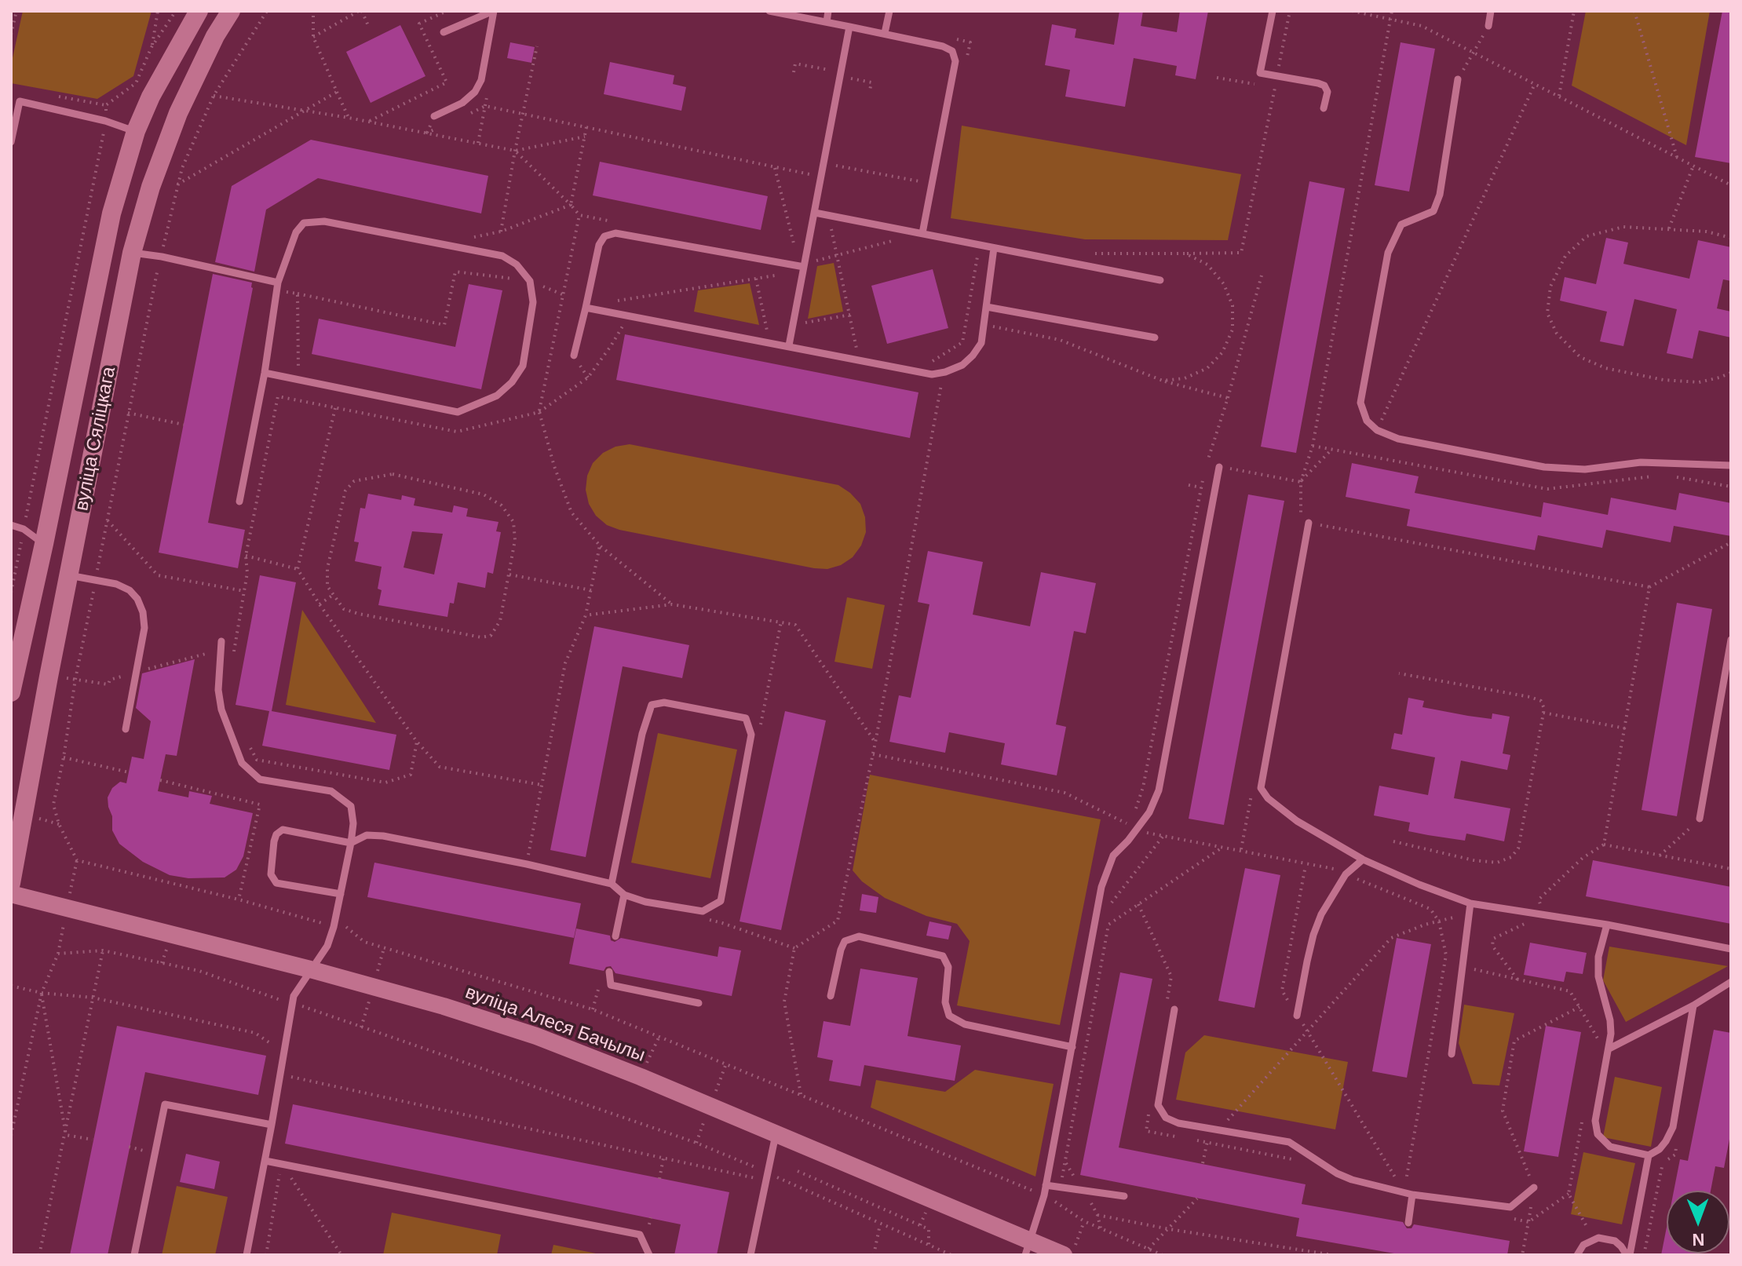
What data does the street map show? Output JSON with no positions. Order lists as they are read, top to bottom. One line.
{"streets":{"main road":["вуліца Сяліцкага"],"street":["вуліца Алеся Бачылы"]},"north":"bottom"}
